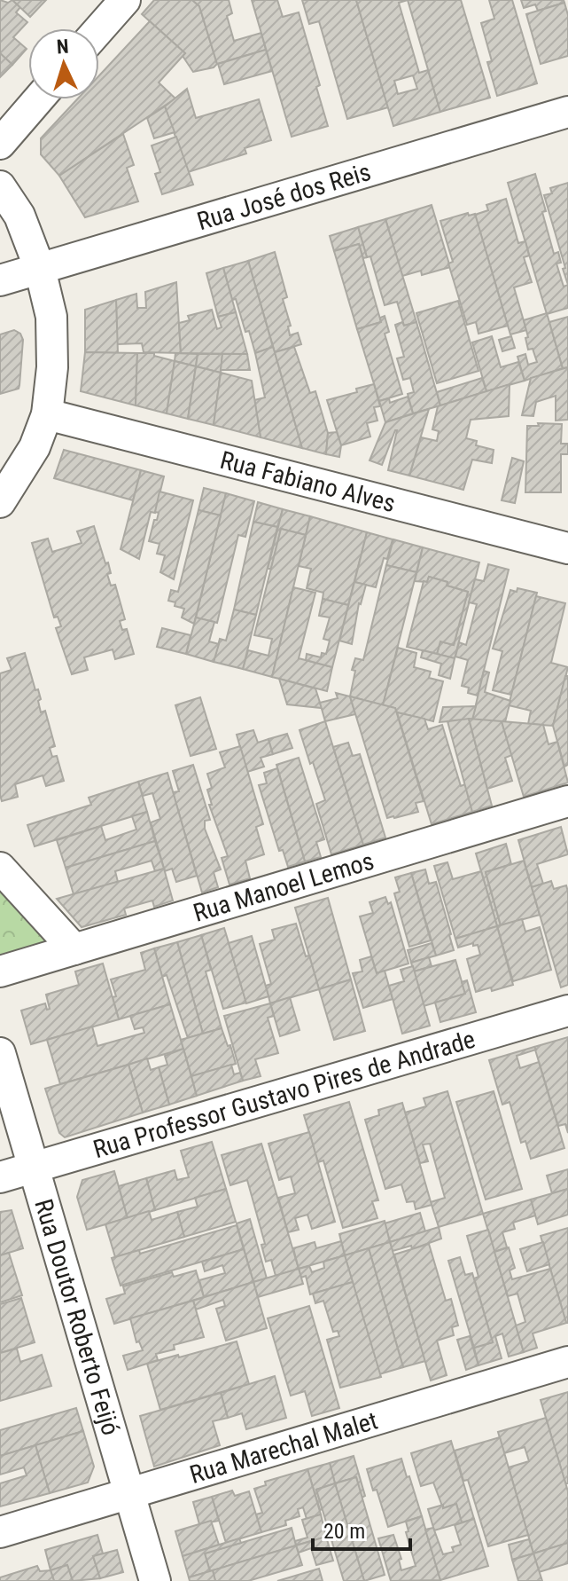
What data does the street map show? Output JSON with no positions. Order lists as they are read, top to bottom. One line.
{"streets":{"street":["Rua José dos Reis","Rua Fabiano Alves","Rua Manoel Lemos","Rua Professor Gustavo Pires de Andrade","Rua Doutor Roberto Feijó","Rua Marechal Malet"]},"crossings":[["Rua Professor Gustavo Pires de Andrade","Rua Doutor Roberto Feijó"],["Rua Doutor Roberto Feijó","Rua Marechal Malet"]],"scale_bar":"20 m","north":"top"}
